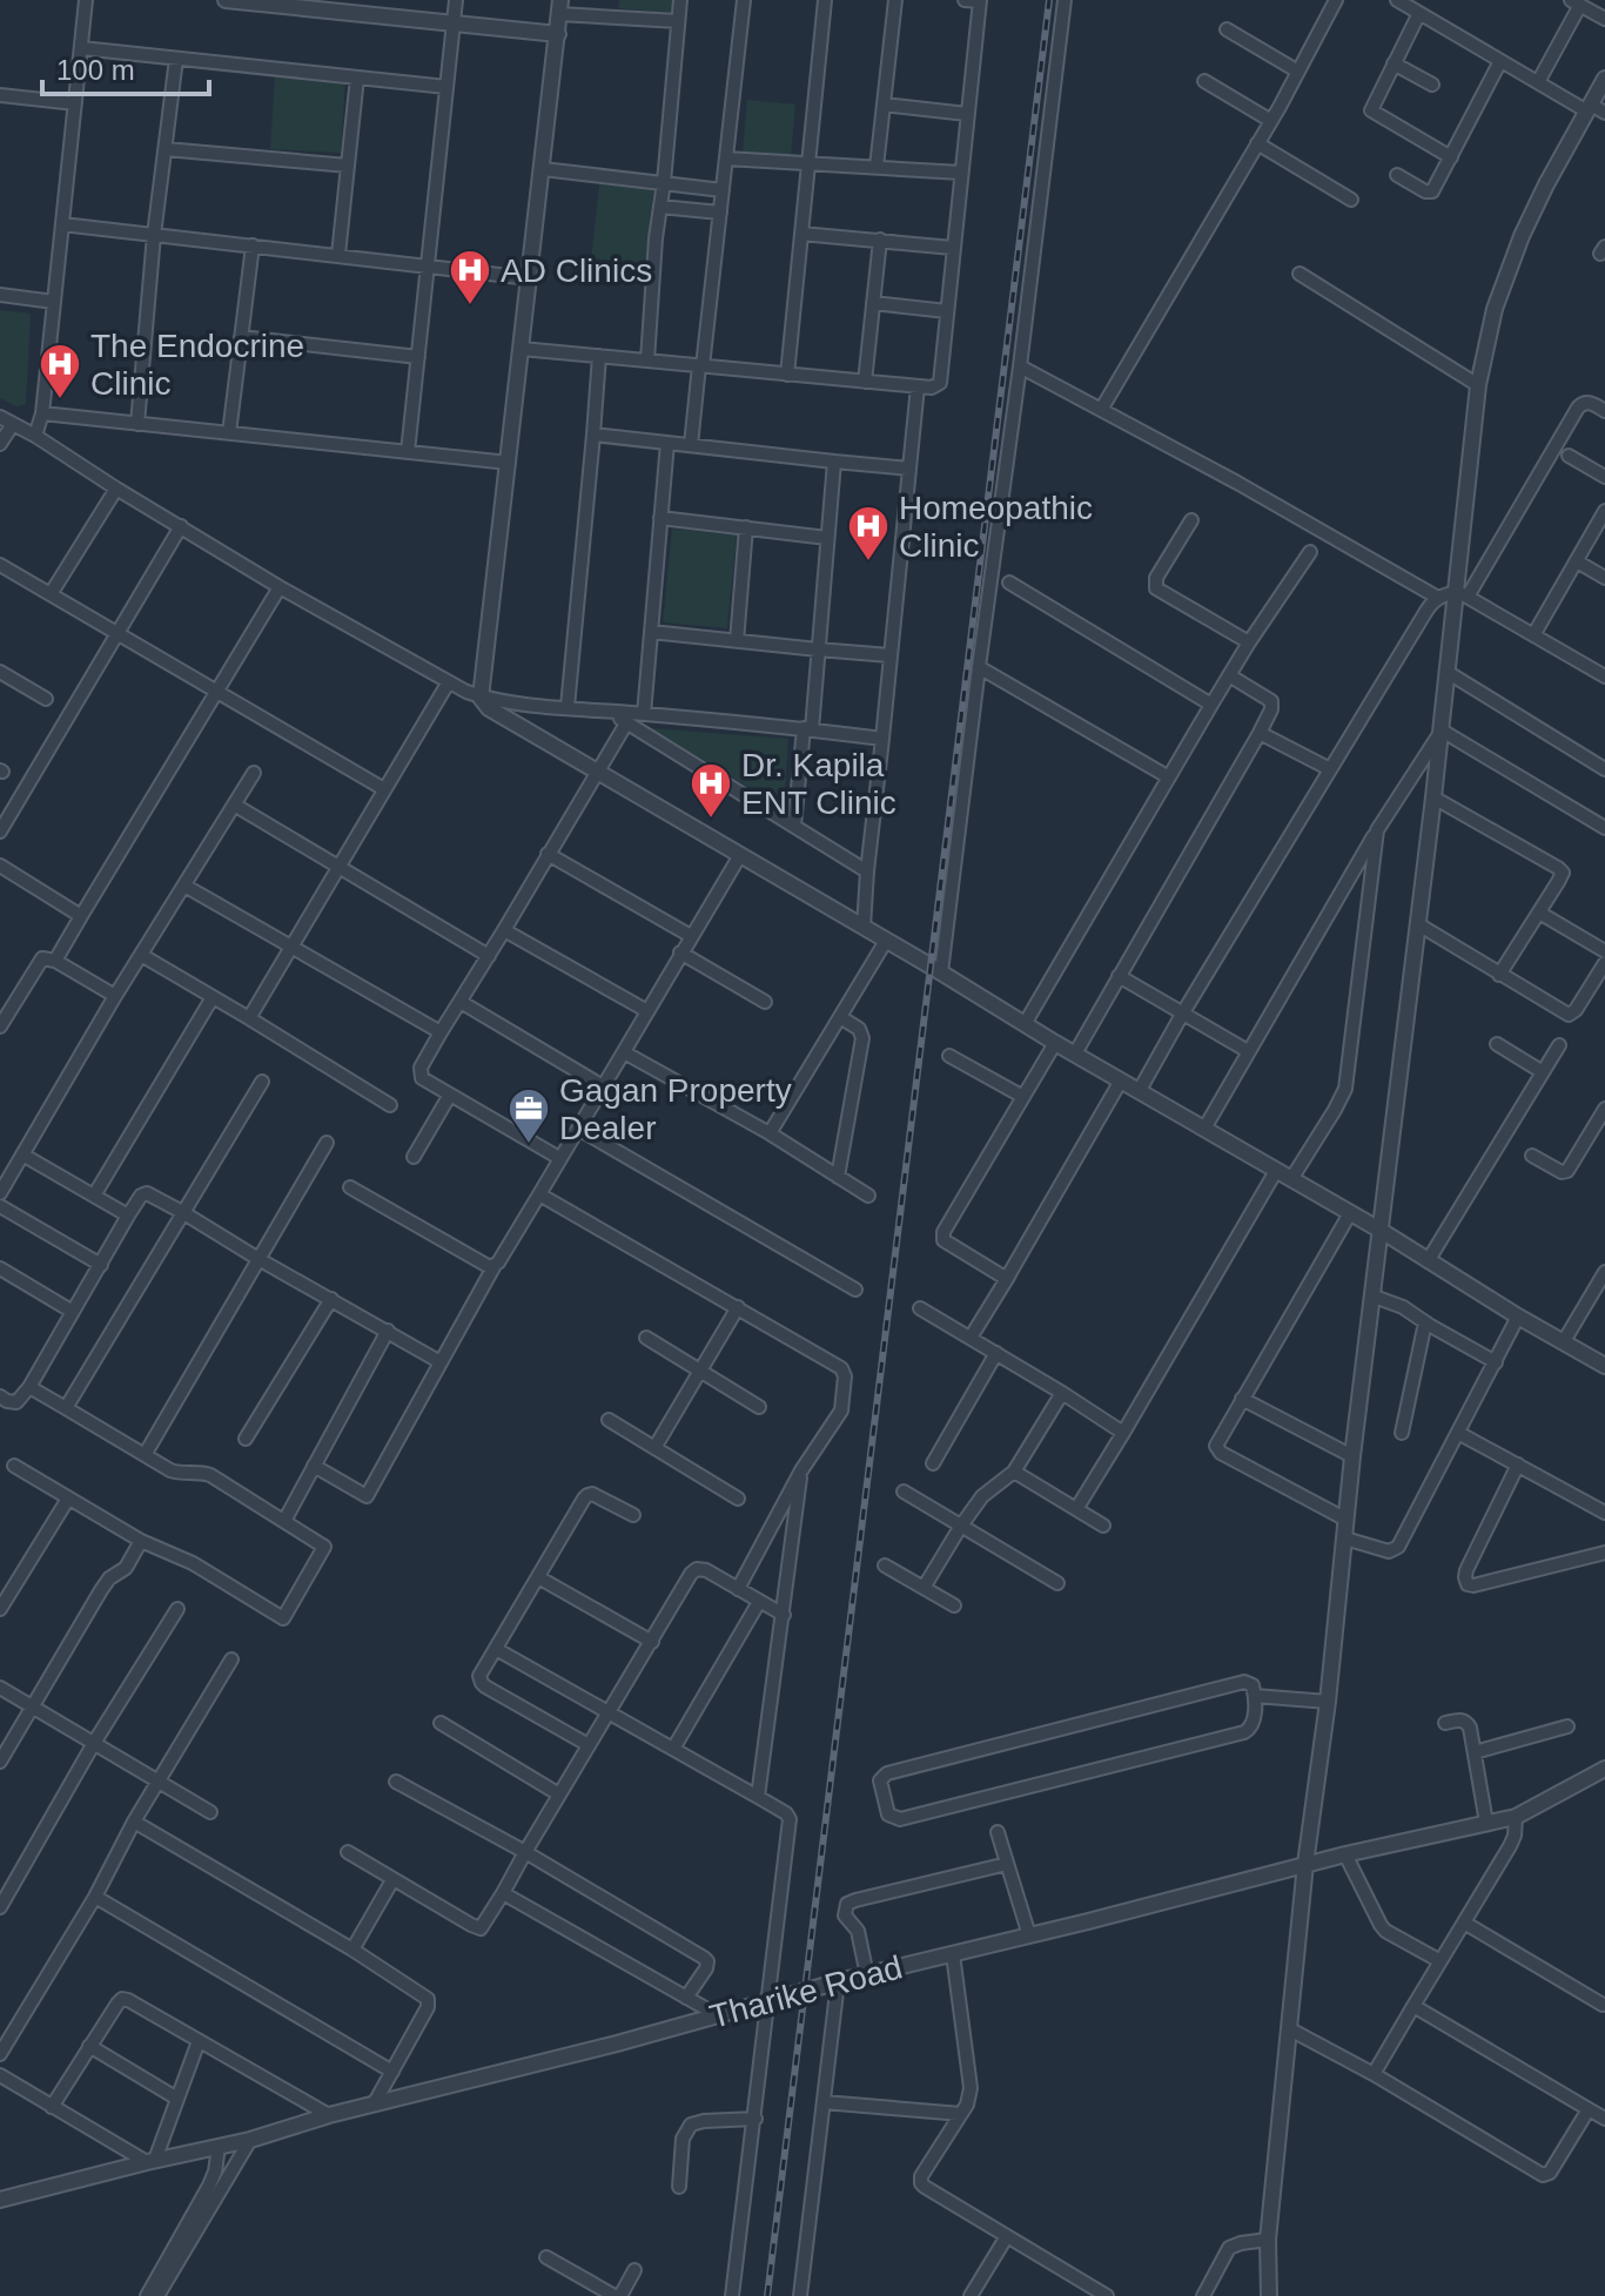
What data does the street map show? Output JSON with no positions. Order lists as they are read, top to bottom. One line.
{"streets":{"street":["Tharike Road"]},"places":{"hospital":["AD Clinics","The Endocrine Clinic","Homeopathic Clinic","Dr. Kapila ENT Clinic"],"office":["Gagan Property Dealer"]},"scale_bar":"100 m"}
